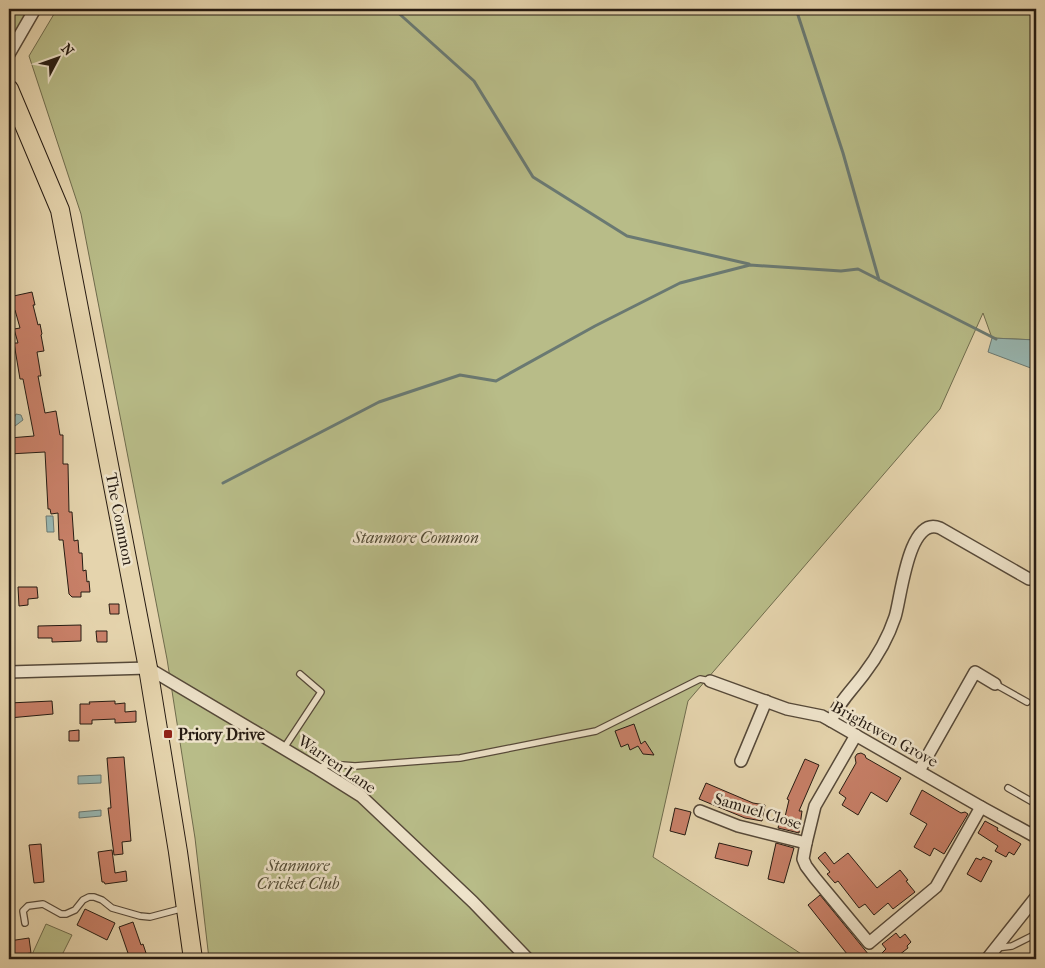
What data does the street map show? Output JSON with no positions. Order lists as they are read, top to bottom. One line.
{"streets":{"main road":["The Common"],"street":["Brightwen Grove","Warren Lane","Samuel Close"]},"crossings":[["The Common","Warren Lane"]],"parks":["Stanmore Common","Stanmore Cricket Club"],"places":{"transit":["Priory Drive"]},"north":"top right"}
